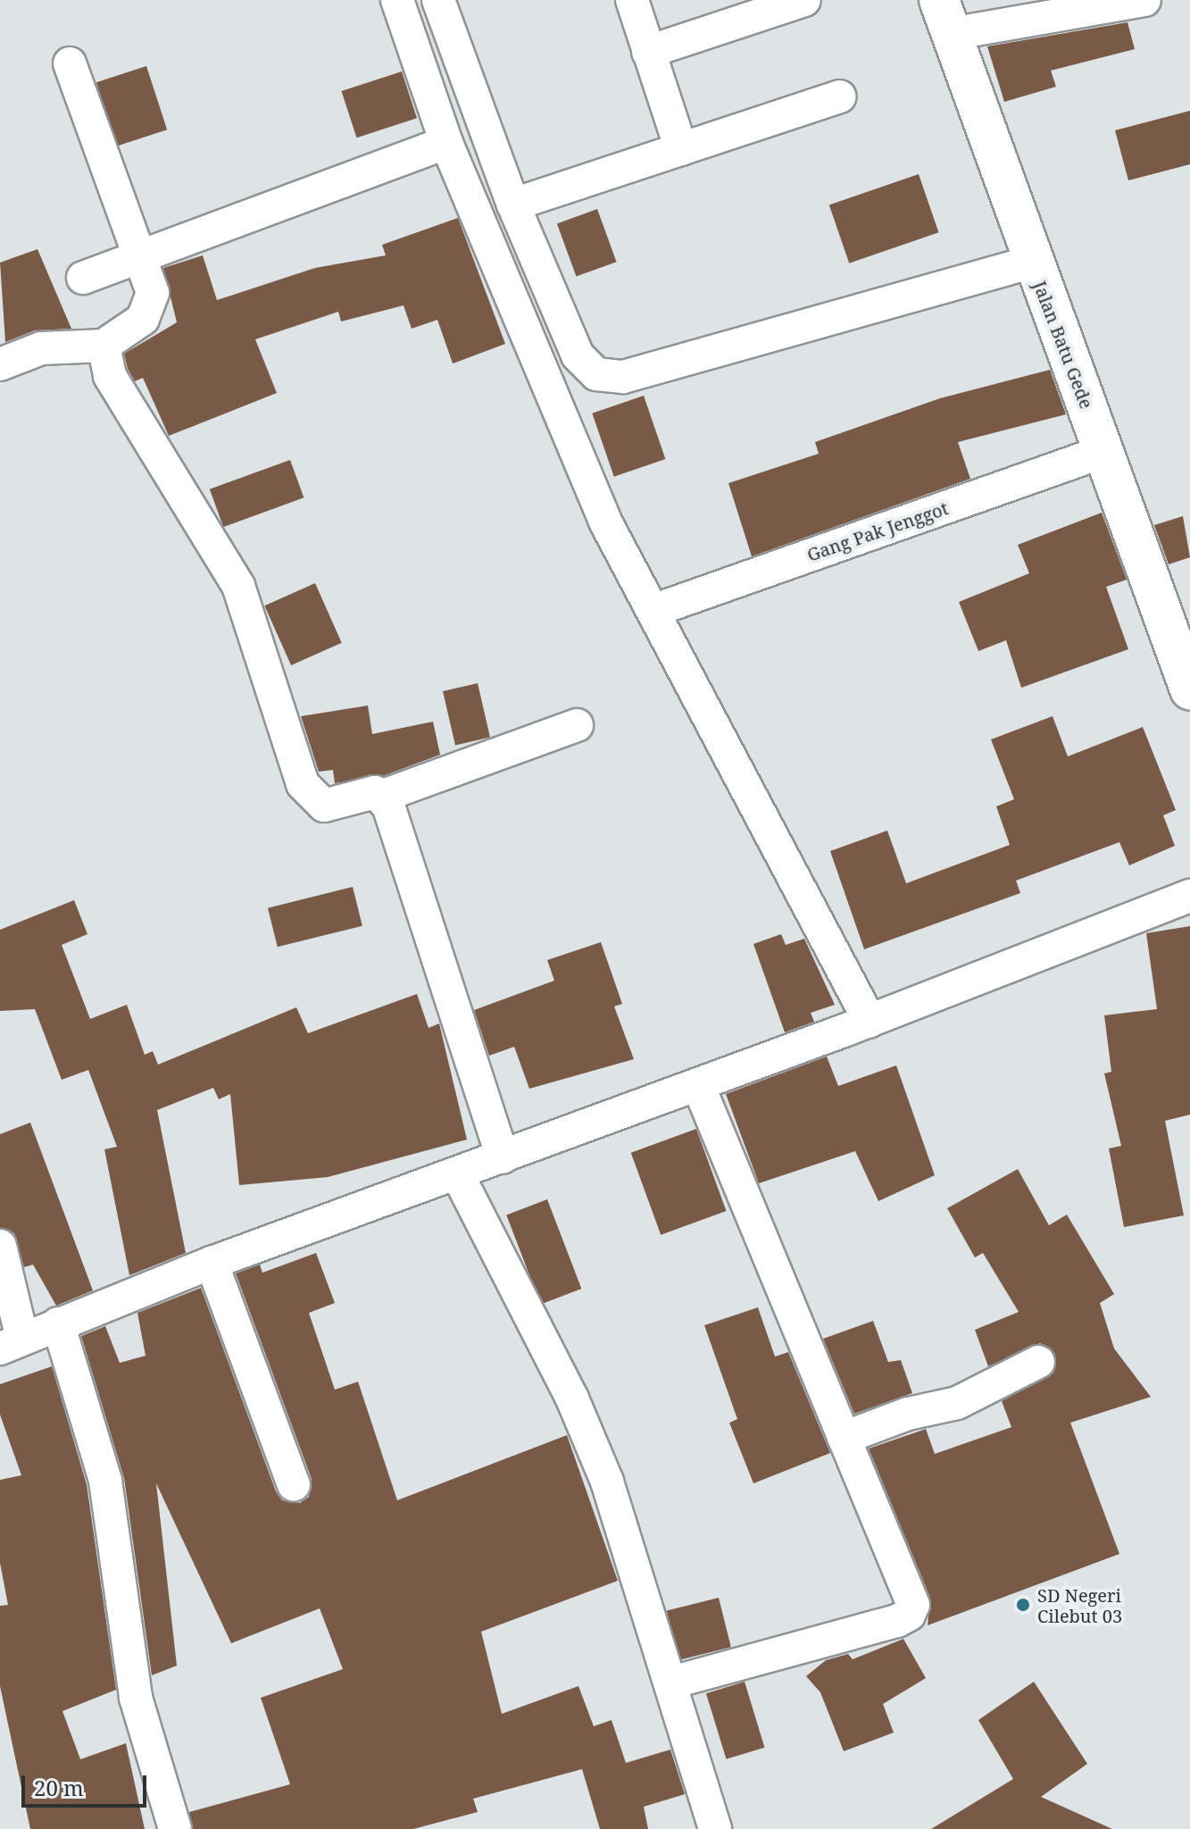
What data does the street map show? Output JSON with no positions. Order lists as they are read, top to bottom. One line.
{"streets":{"street":["Jalan Batu Gede","Gang Pak Jenggot"]},"crossings":[["Jalan Batu Gede","Gang Pak Jenggot"]],"places":["SD Negeri Cilebut 03"],"scale_bar":"20 m"}
